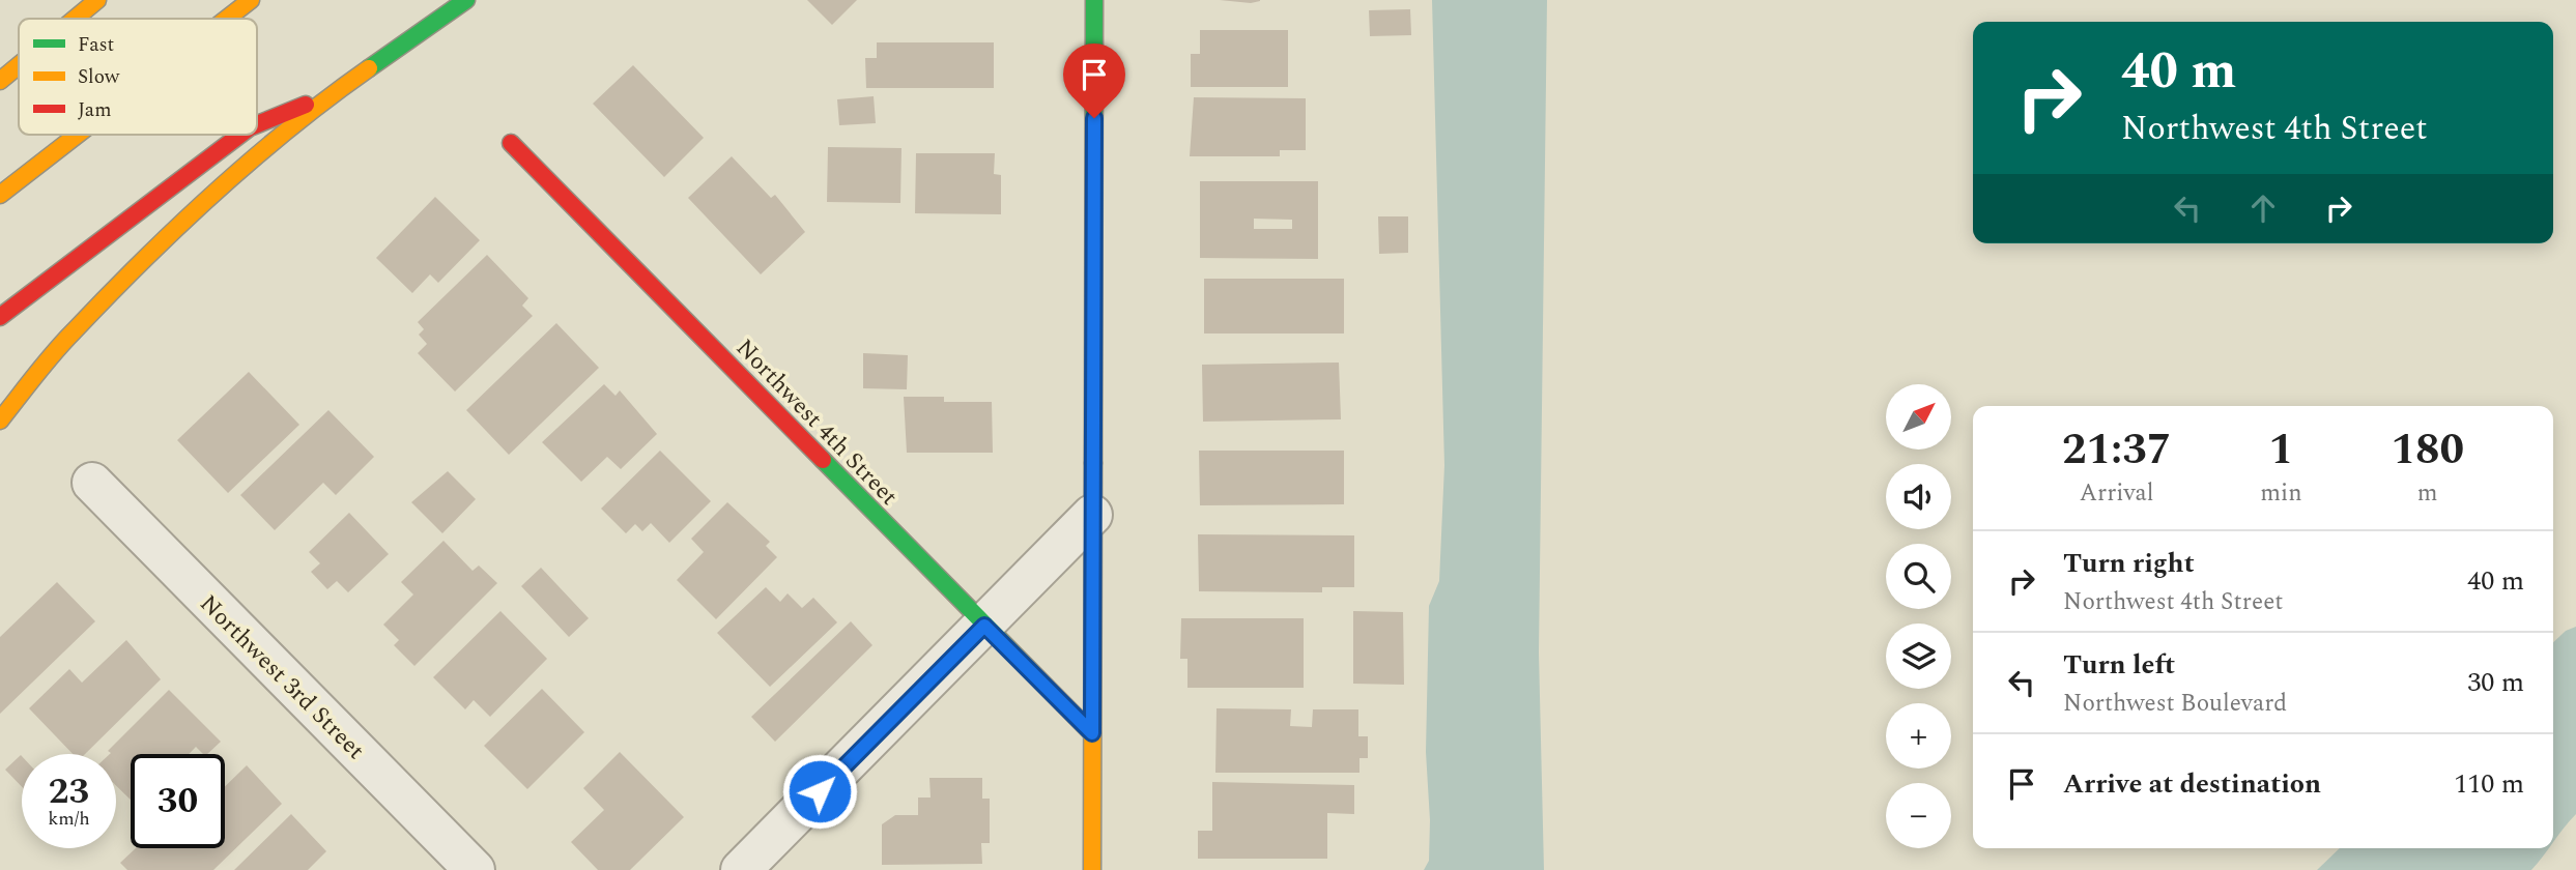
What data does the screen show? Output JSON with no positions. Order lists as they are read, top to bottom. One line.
{"streets":{"main road":["Northwest 4th Street"],"street":["Northwest 3rd Street"]},"legend":["Fast","Slow","Jam"],"north":"top right","page":{"turn":["40 m","Northwest 4th Street"],"map_buttons":["+","−"],"eta":["21:37","Arrival","1","min","180","m"],"list":[{"name":"Turn right","note":"Northwest 4th Street","value":"40 m"},{"name":"Turn left","note":"Northwest Boulevard","value":"30 m"},{"name":"Arrive at destination","value":"110 m"}],"speed":"23 km/h","limit":"30"}}
